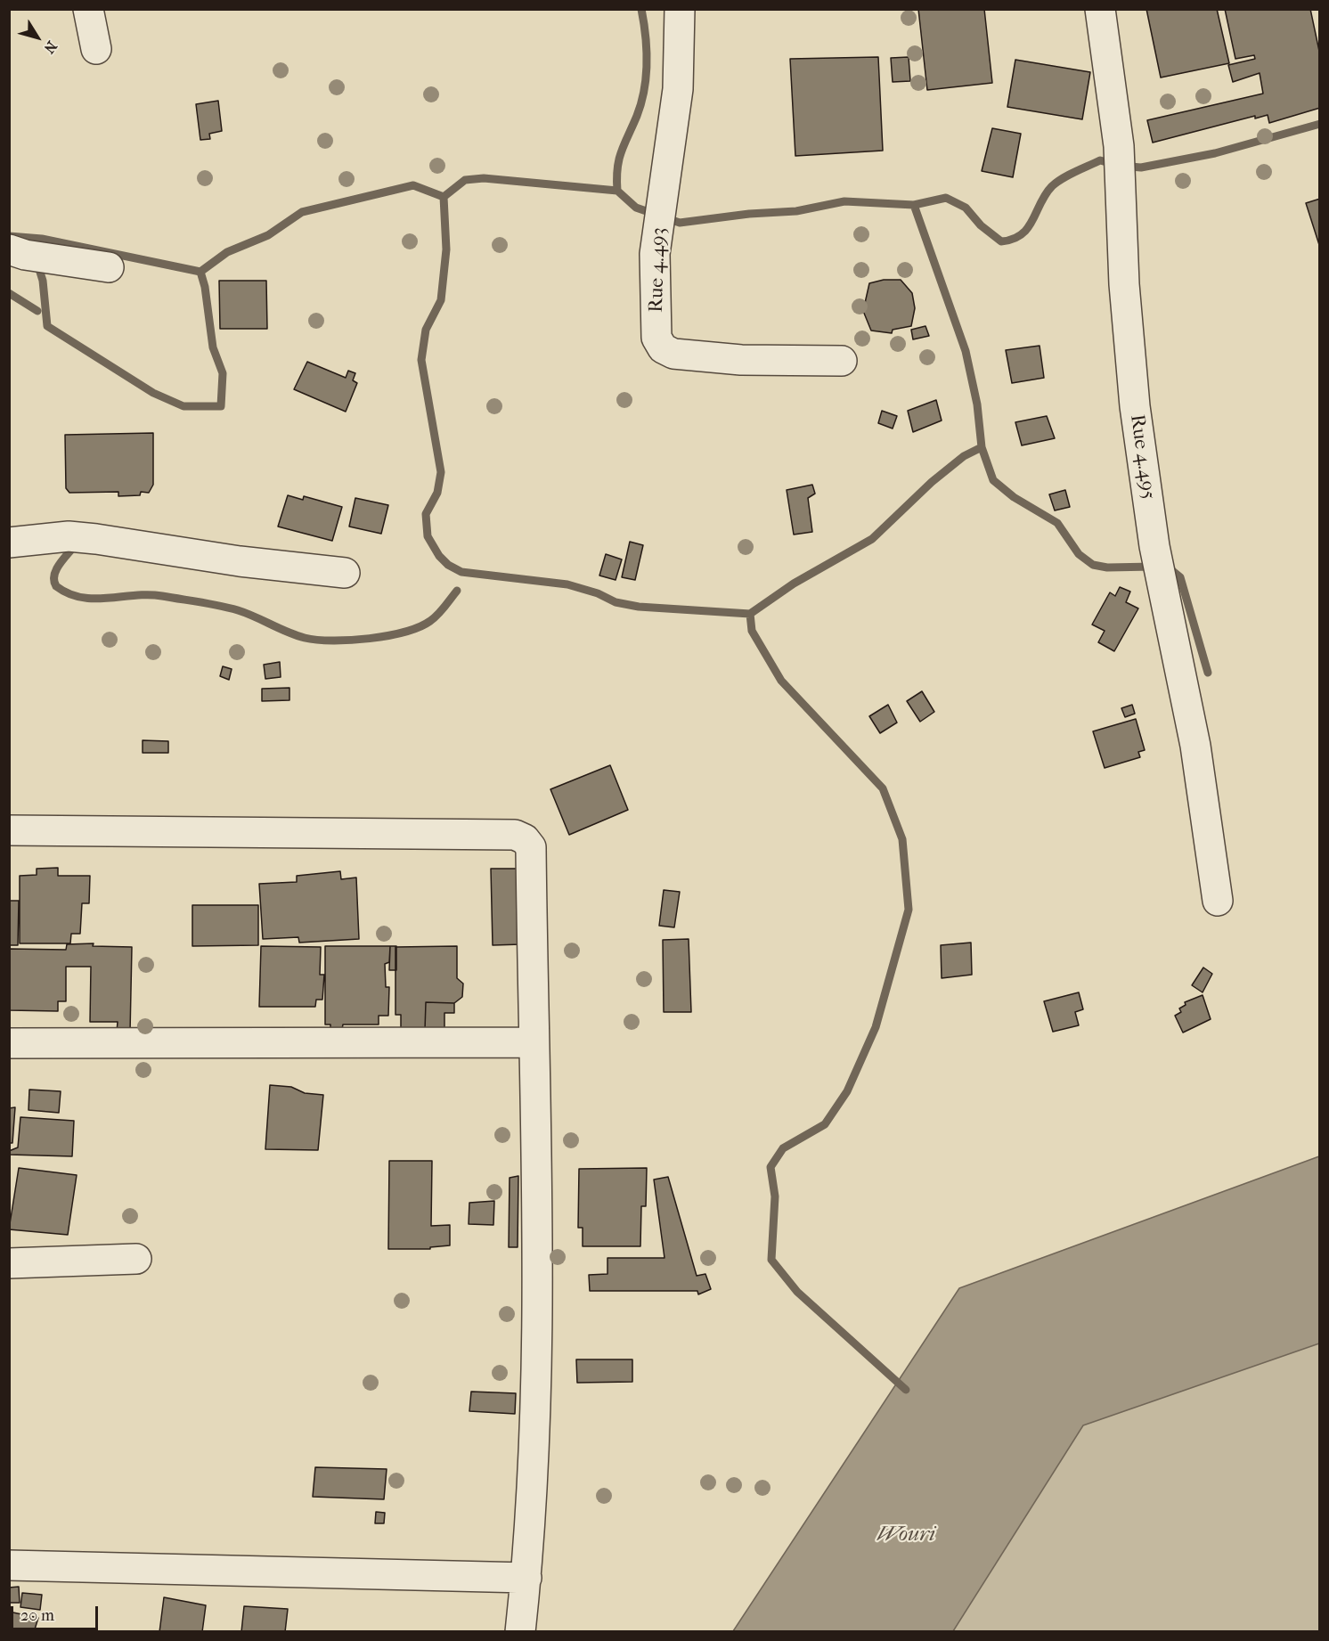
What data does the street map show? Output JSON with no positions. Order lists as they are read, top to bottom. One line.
{"streets":{"street":["Rue 4.493","Rue 4.495"]},"water":["Wouri"],"scale_bar":"20 m","north":"bottom right"}
